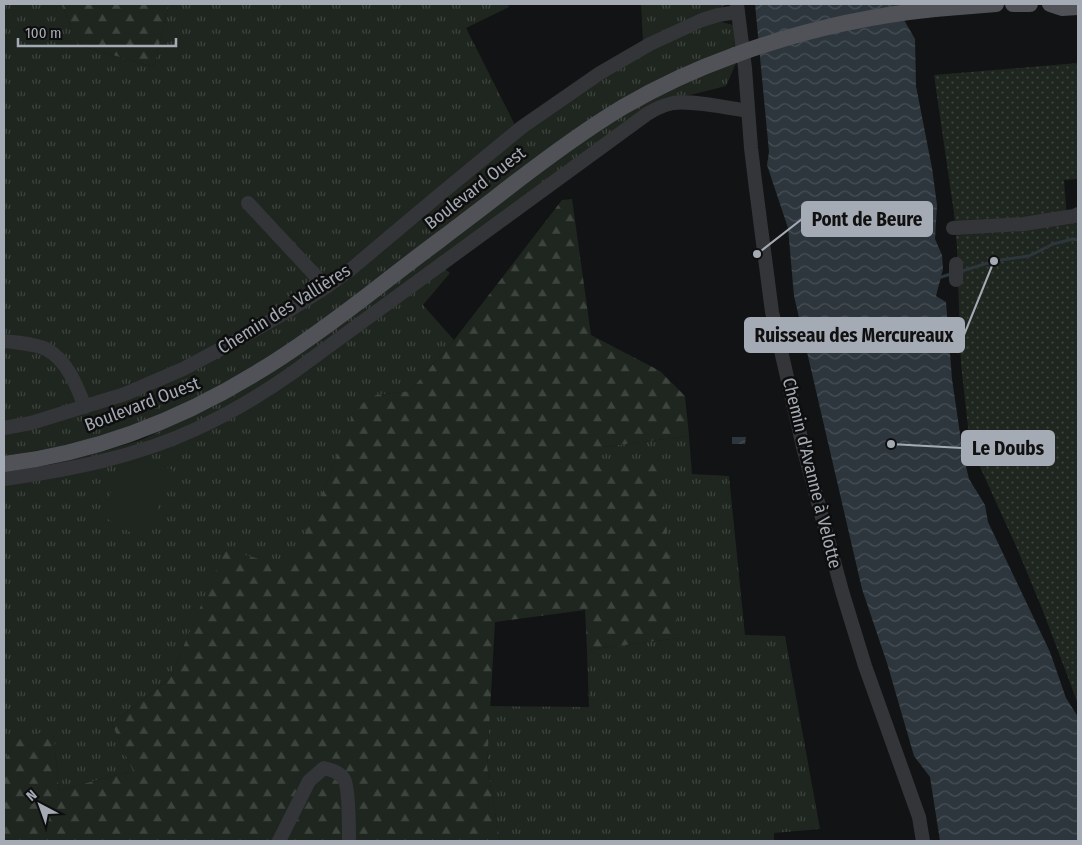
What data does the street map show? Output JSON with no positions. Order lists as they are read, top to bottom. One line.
{"streets":{"main road":["Boulevard Ouest"],"street":["Chemin des Vallières","Chemin d'Avanne à Velotte"]},"crossings":[["Chemin des Vallières","Chemin d'Avanne à Velotte"]],"places":["Pont de Beure","Ruisseau des Mercureaux","Le Doubs"],"scale_bar":"100 m","north":"top left"}
